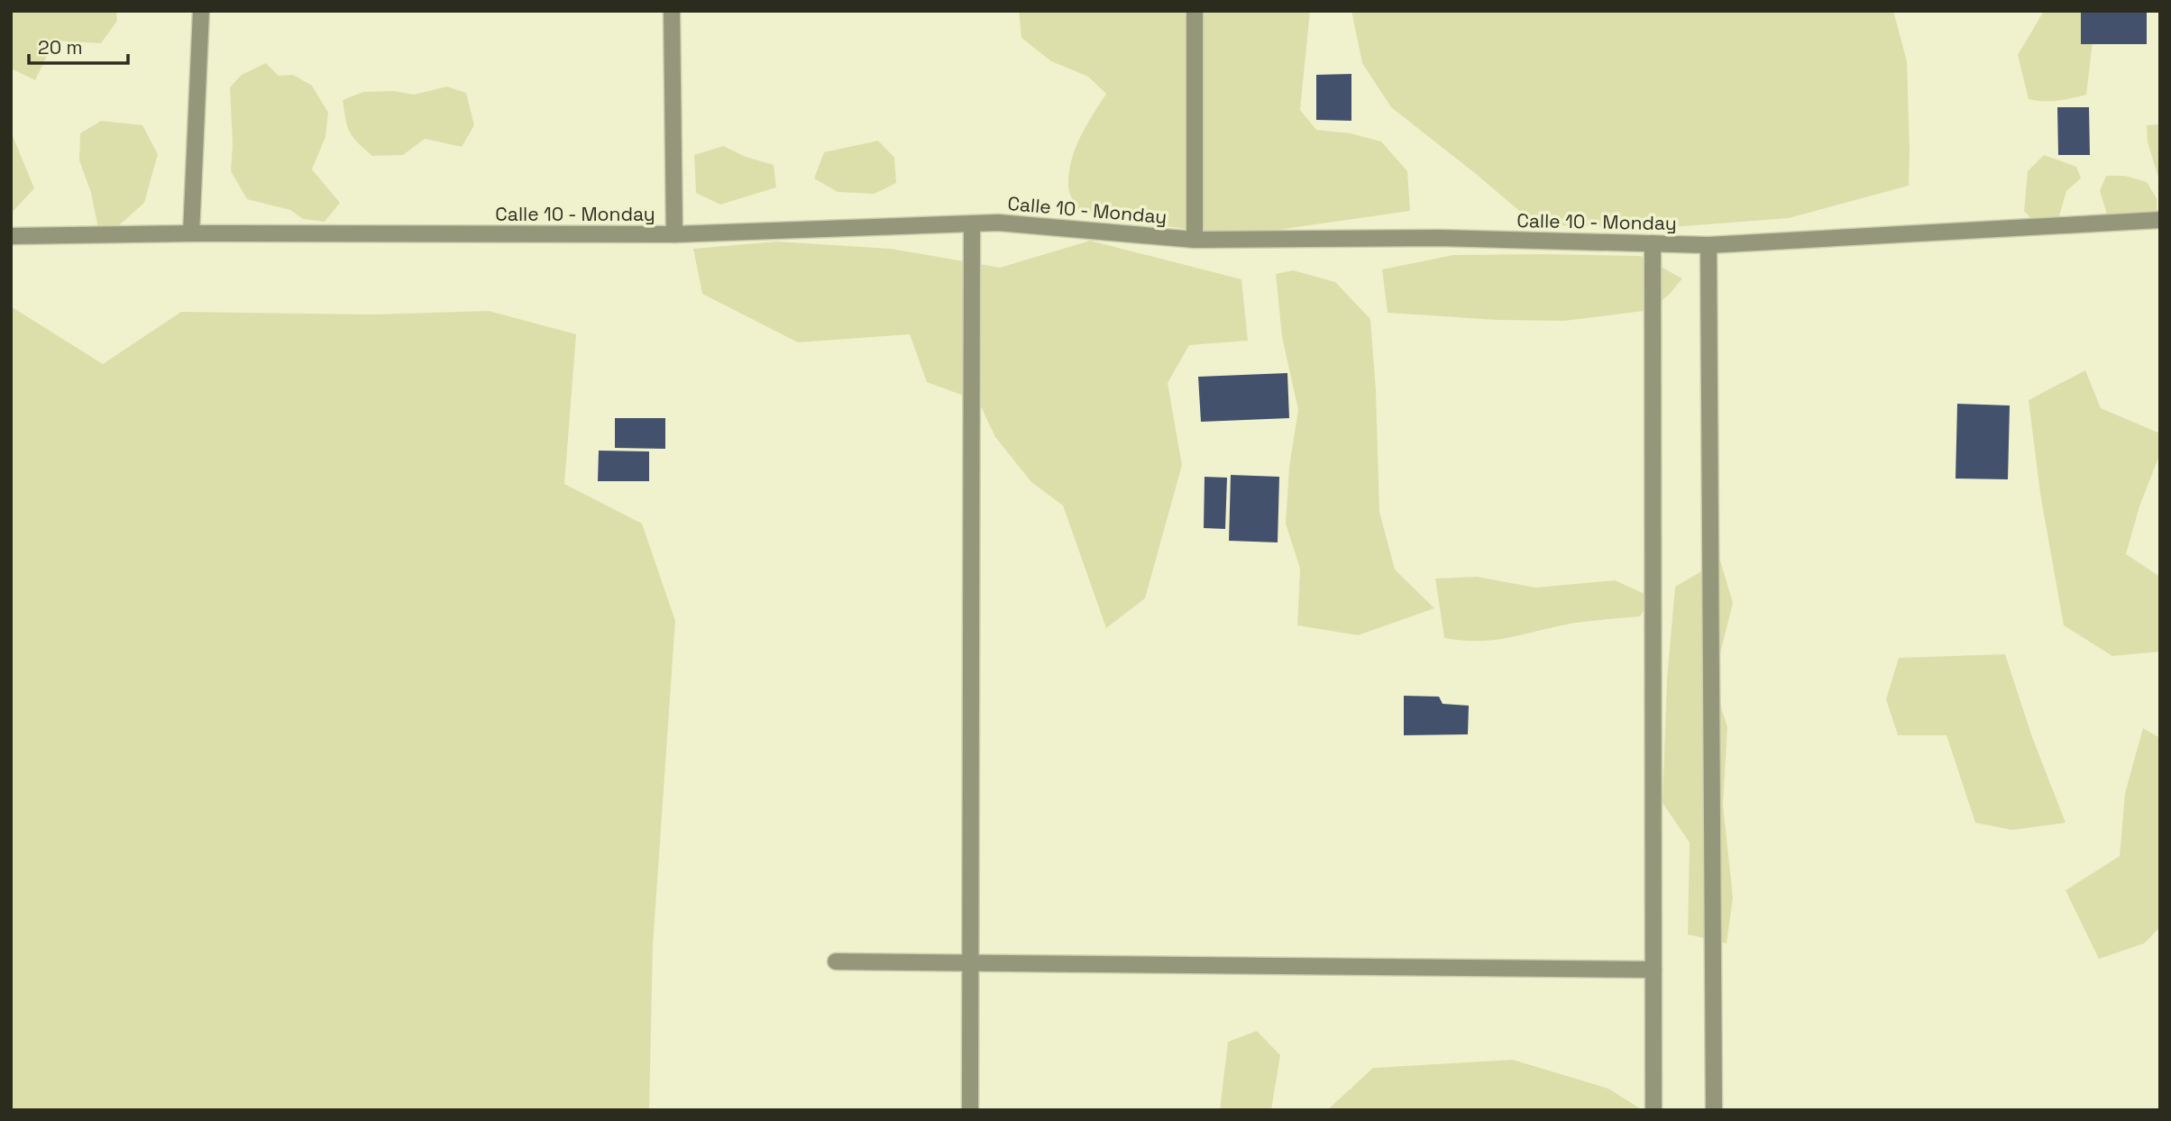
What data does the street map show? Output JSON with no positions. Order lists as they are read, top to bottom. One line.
{"streets":{"street":["Calle 10 - Monday"]},"scale_bar":"20 m"}
